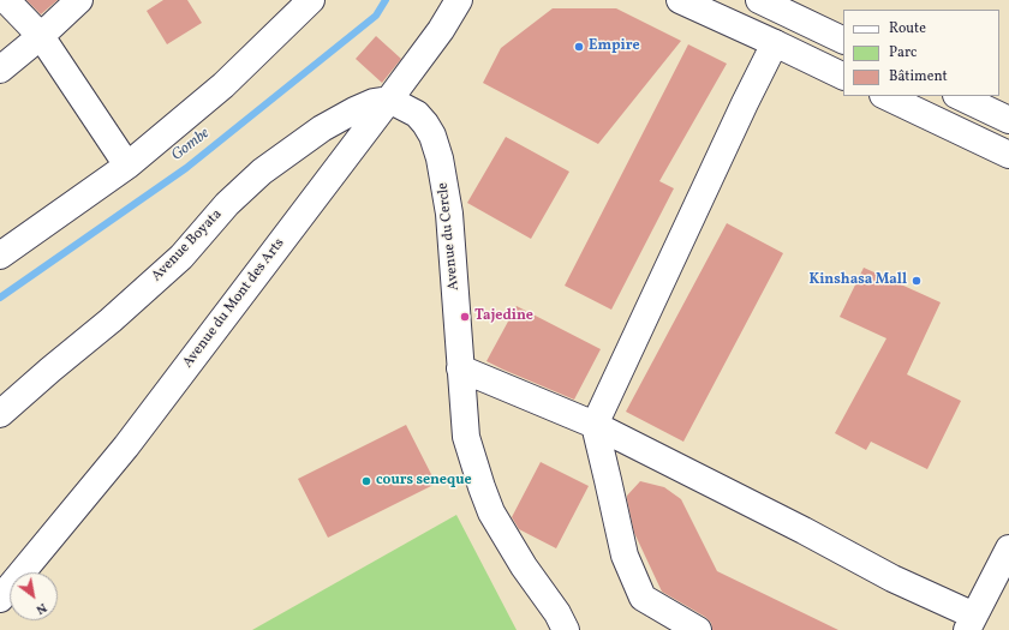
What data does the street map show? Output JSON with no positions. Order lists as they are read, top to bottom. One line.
{"streets":{"street":["Avenue du Cercle","Avenue Boyata","Avenue du Mont des Arts"]},"crossings":[["Avenue du Cercle","Avenue Boyata"],["Avenue du Cercle","Avenue du Mont des Arts"],["Avenue Boyata","Avenue du Mont des Arts"]],"water":["Gombe"],"places":["Empire","Kinshasa Mall","Tajedine","cours seneque"],"legend":["Route","Parc","Bâtiment"],"north":"bottom right"}
